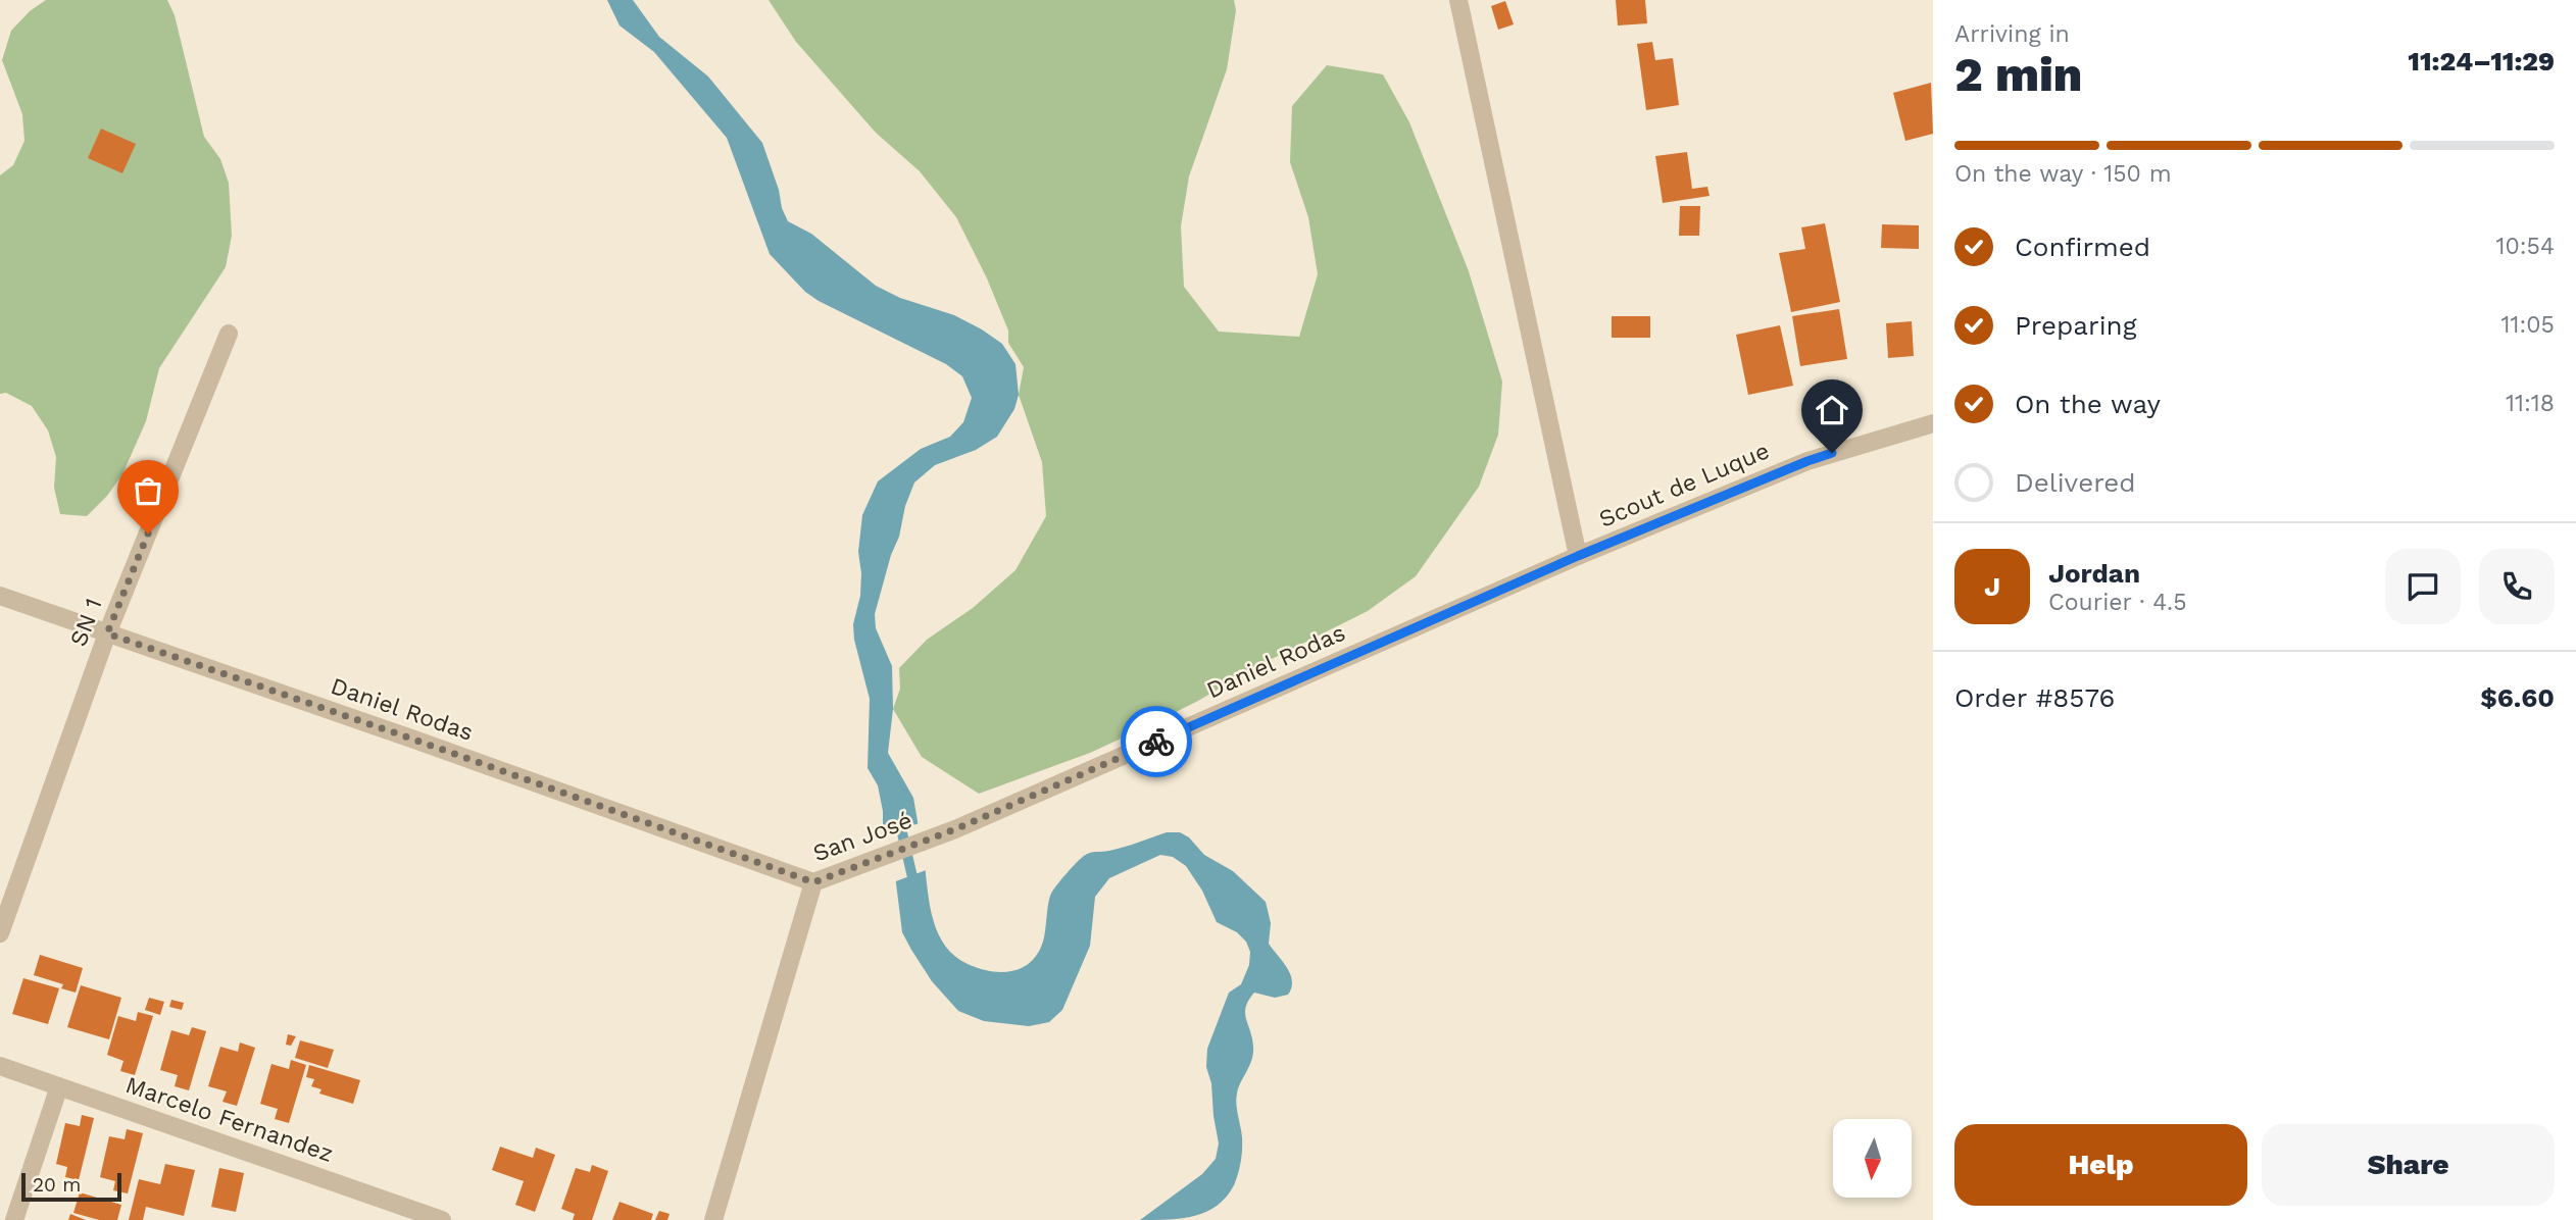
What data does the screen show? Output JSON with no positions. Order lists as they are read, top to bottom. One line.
{"streets":{"street":["Scout de Luque","SN 1","Daniel Rodas","San José","Marcelo Fernandez"]},"crossings":[["Scout de Luque","Daniel Rodas"],["SN 1","Daniel Rodas"],["Daniel Rodas","San José"]],"scale_bar":"20 m","north":"bottom","page":{"heading":["2 min","Arriving in","11:24–11:29"],"panel":["Jordan","Courier · 4.5","Order #8576","$6.60"],"bar":"On the way · 150 m","list":[["Confirmed","10:54"],["Preparing","11:05"],["On the way","11:18"],"Delivered"],"round":"J","buttons":["Help","Share"],"scale":"20 m"}}
